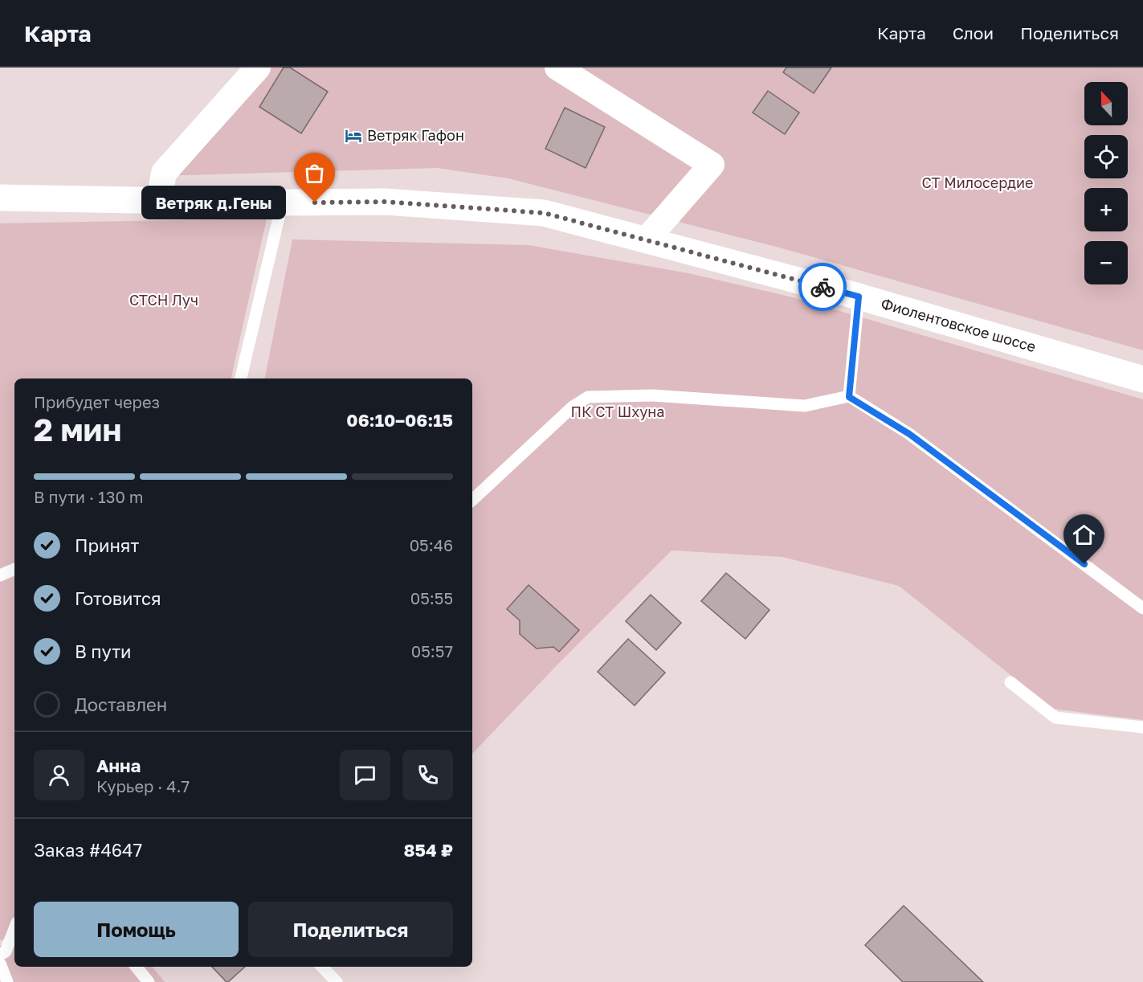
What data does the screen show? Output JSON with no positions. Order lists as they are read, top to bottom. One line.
{"streets":{"main road":["Фиолентовское шоссе"]},"parks":["СТ Милосердие","СТСН Луч","ПК СТ Шхуна"],"places":{"hotel":["Ветряк Гафон"],"other":["Ветряк д.Гены"]},"north":"top","page":{"header":"Карта","nav":["Карта","Слои","Поделиться"],"map_buttons":["+","−"],"bubble":"Ветряк д.Гены","heading":["2 мин","Прибудет через","06:10–06:15"],"panel":["Анна","Курьер · 4.7","Заказ #4647","854 ₽"],"bar":"В пути · 130 m","list":[["Принят","05:46"],["Готовится","05:55"],["В пути","05:57"],"Доставлен"],"buttons":["Помощь","Поделиться"]}}
